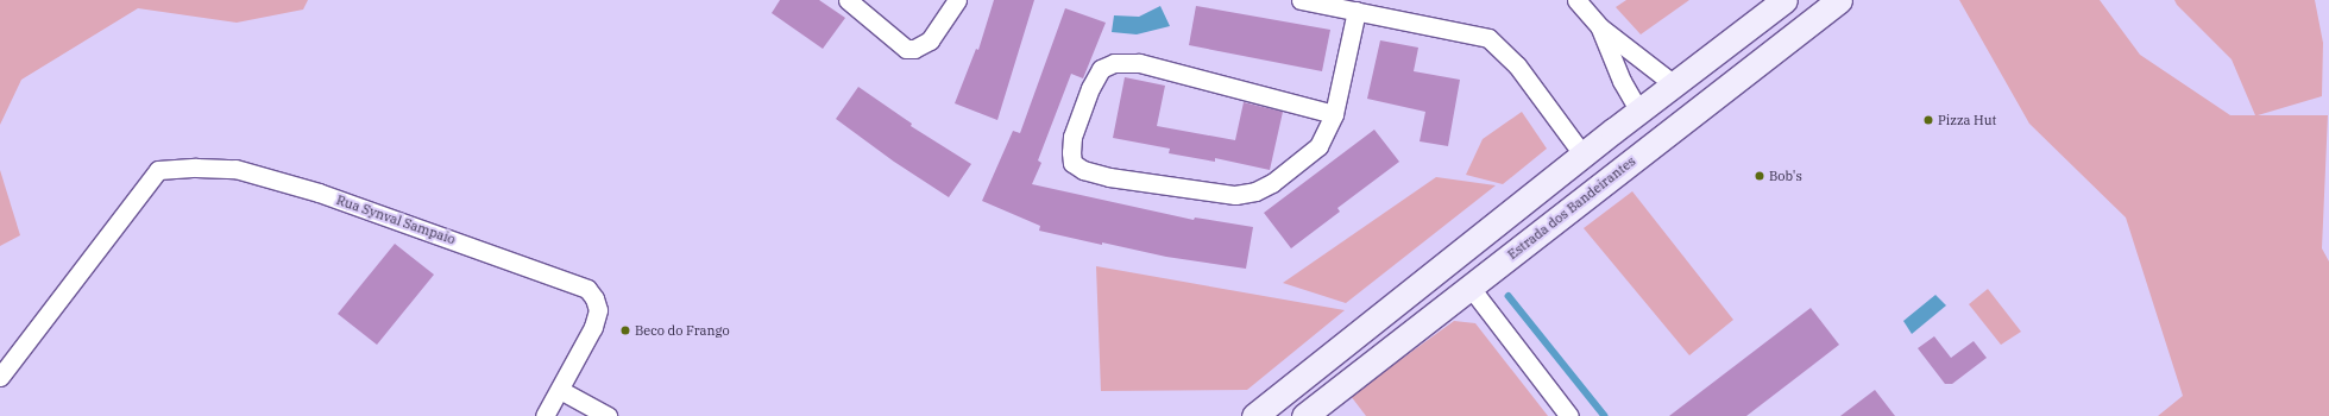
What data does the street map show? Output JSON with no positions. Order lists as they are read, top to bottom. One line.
{"streets":{"main road":["Estrada dos Bandeirantes"],"street":["Rua Synval Sampaio"]},"places":["Pizza Hut","Bob's","Beco do Frango"]}
